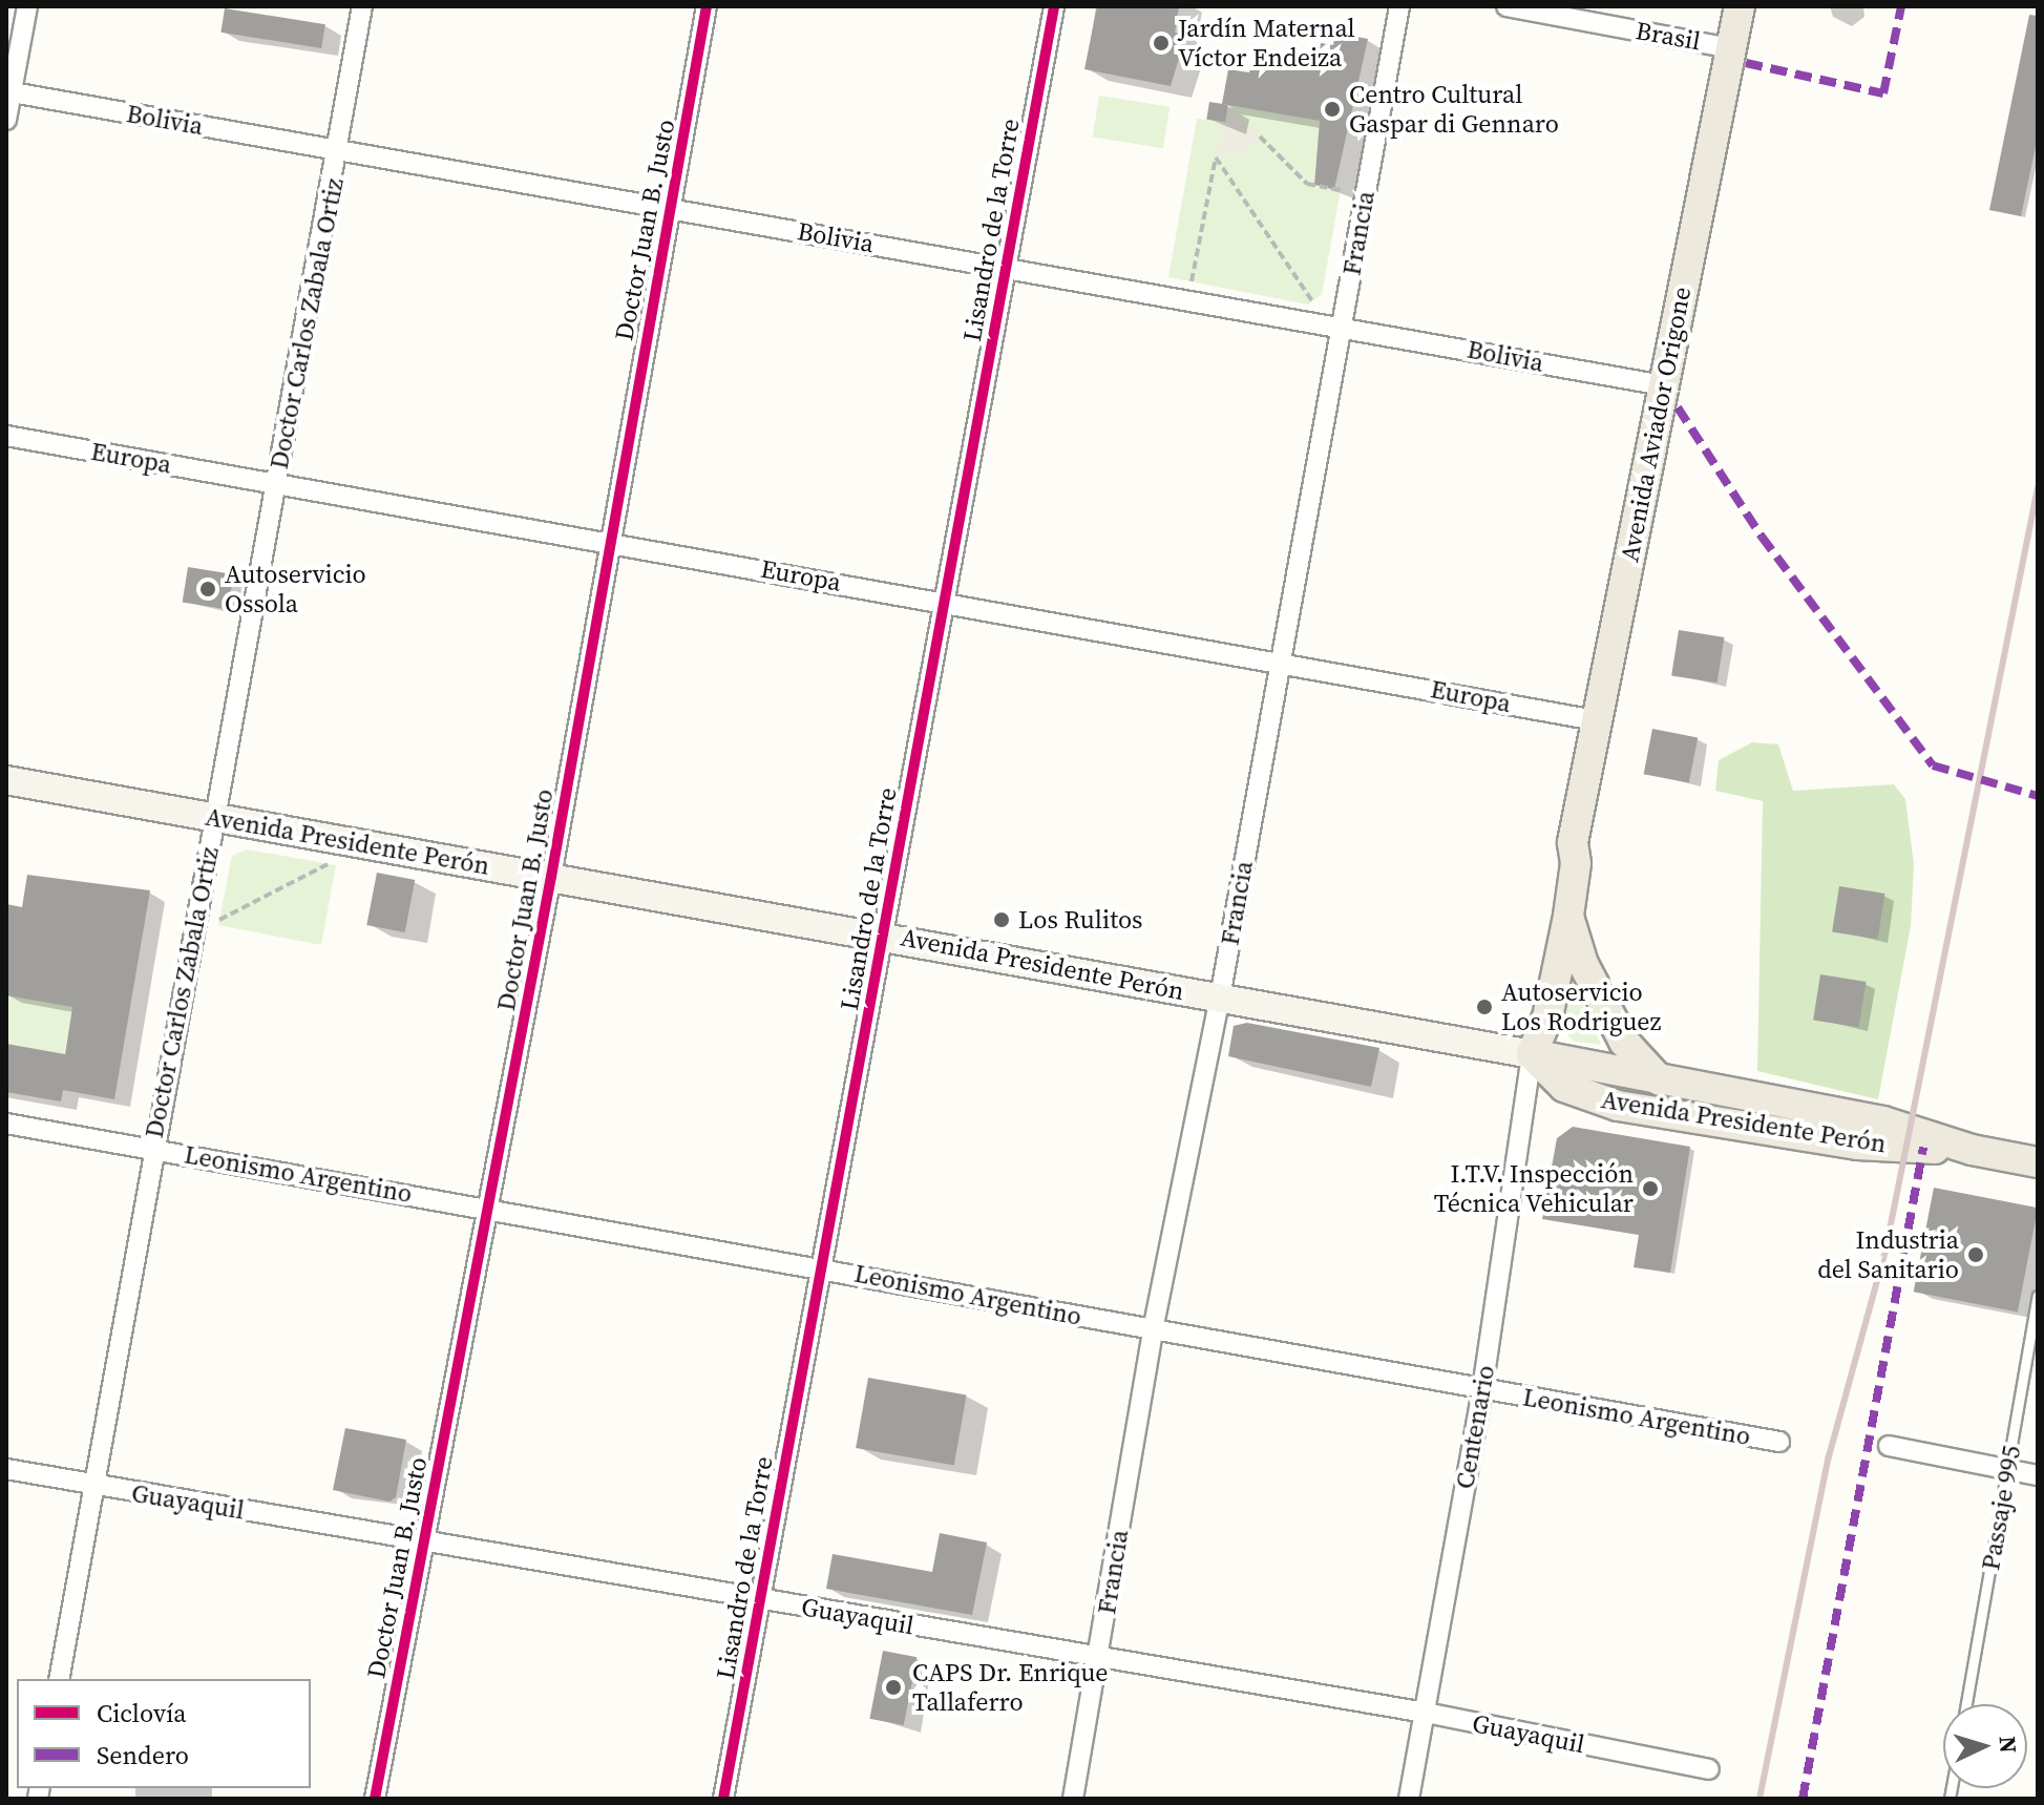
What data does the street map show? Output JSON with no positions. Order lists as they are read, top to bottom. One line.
{"streets":{"main road":["Avenida Aviador Origone","Avenida Presidente Perón"],"street":["Brasil","Bolivia","Doctor Juan B. Justo","Lisandro de la Torre","Francia","Doctor Carlos Zabala Ortiz","Europa","Leonismo Argentino","Centenario","Guayaquil"],"lane":["Passaje 995"]},"crossings":[["Brasil","Avenida Aviador Origone"],["Bolivia","Doctor Juan B. Justo"],["Bolivia","Lisandro de la Torre"],["Bolivia","Francia"],["Bolivia","Doctor Carlos Zabala Ortiz"],["Bolivia","Avenida Aviador Origone"],["Doctor Juan B. Justo","Europa"],["Doctor Juan B. Justo","Avenida Presidente Perón"],["Doctor Juan B. Justo","Leonismo Argentino"],["Doctor Juan B. Justo","Guayaquil"],["Lisandro de la Torre","Europa"],["Lisandro de la Torre","Avenida Presidente Perón"],["Lisandro de la Torre","Leonismo Argentino"],["Lisandro de la Torre","Guayaquil"],["Francia","Europa"],["Francia","Avenida Presidente Perón"],["Francia","Leonismo Argentino"],["Francia","Guayaquil"],["Doctor Carlos Zabala Ortiz","Europa"],["Doctor Carlos Zabala Ortiz","Avenida Presidente Perón"],["Doctor Carlos Zabala Ortiz","Leonismo Argentino"],["Doctor Carlos Zabala Ortiz","Guayaquil"],["Avenida Aviador Origone","Europa"],["Avenida Aviador Origone","Avenida Presidente Perón"],["Avenida Aviador Origone","Centenario"],["Avenida Presidente Perón","Centenario"],["Leonismo Argentino","Centenario"],["Centenario","Guayaquil"]],"places":["Jardín Maternal Víctor Endeiza","Centro Cultural Gaspar di Gennaro","Autoservicio Ossola","Los Rulitos","Autoservicio Los Rodriguez","I.T.V. Inspección Técnica Vehicular","Industria del Sanitario","CAPS Dr. Enrique Tallaferro"],"legend":["Ciclovía","Sendero"],"north":"right"}
